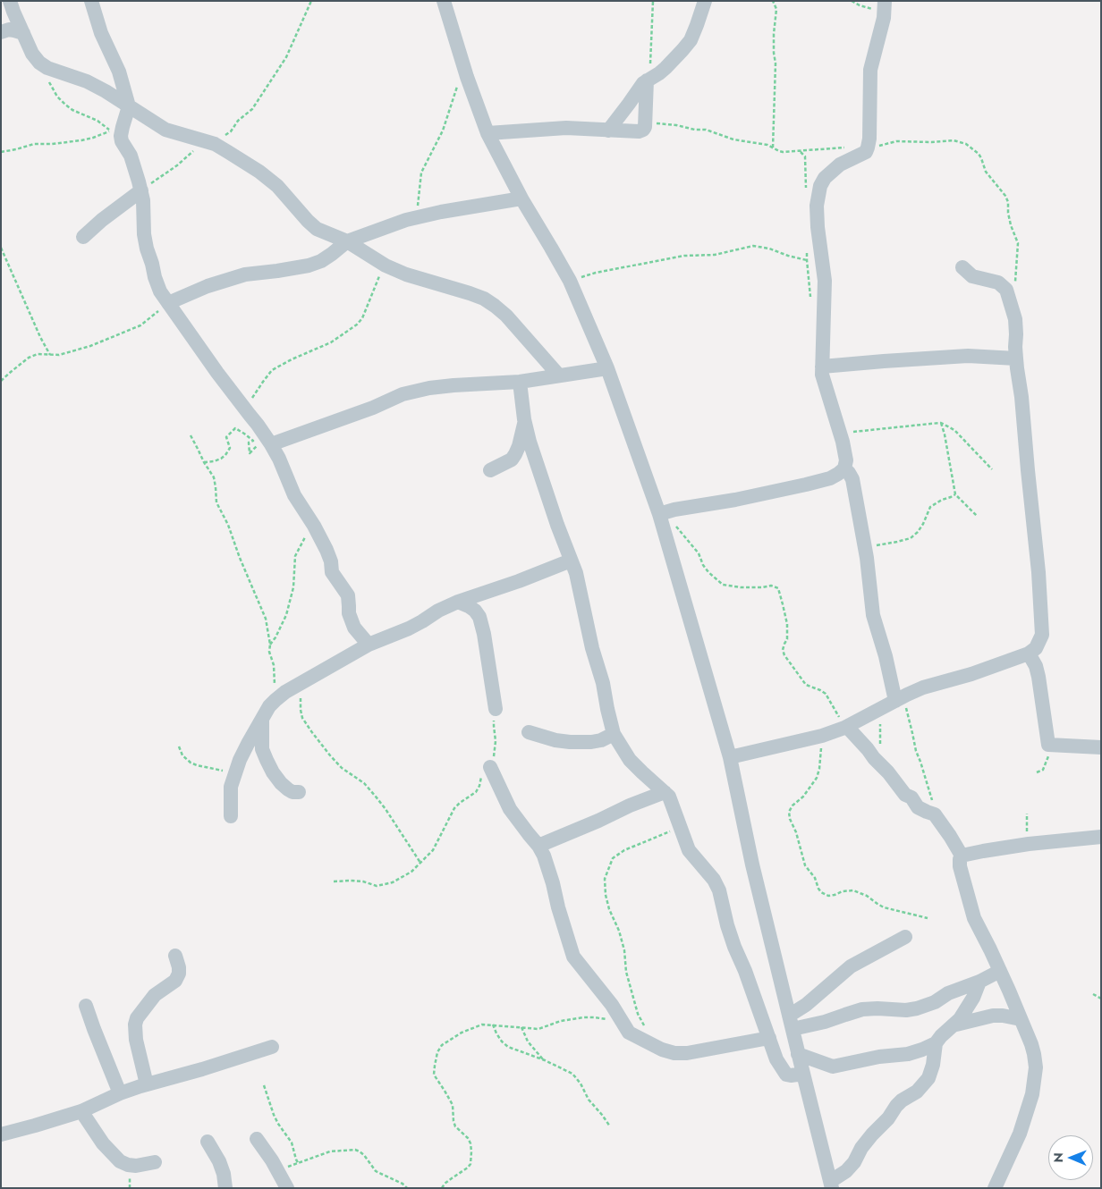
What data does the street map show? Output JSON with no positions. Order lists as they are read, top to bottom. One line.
{"north":"left"}
